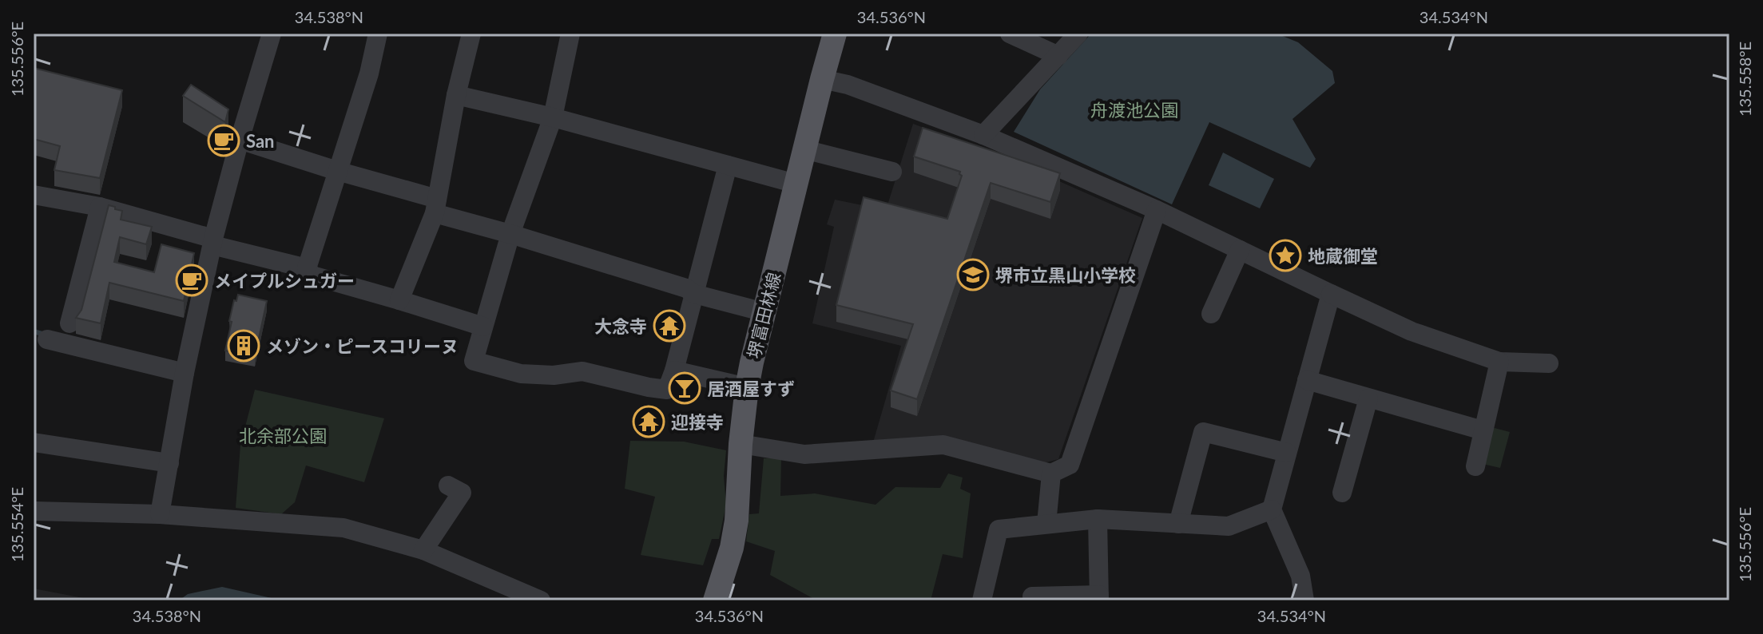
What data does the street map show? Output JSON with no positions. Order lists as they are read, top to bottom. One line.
{"streets":{"main road":["堺富田林線"]},"parks":["舟渡池公園","北余部公園"],"places":{"cafe":["San","メイプルシュガー"],"place":["地蔵御堂"],"school or university":["堺市立黒山小学校"],"temple":["大念寺","迎接寺"],"building":["メゾン・ピースコリーヌ"],"bar":["居酒屋すず"]},"coordinates":["34.538°N","34.536°N","34.534°N","135.556°E","135.558°E","135.554°E"]}
